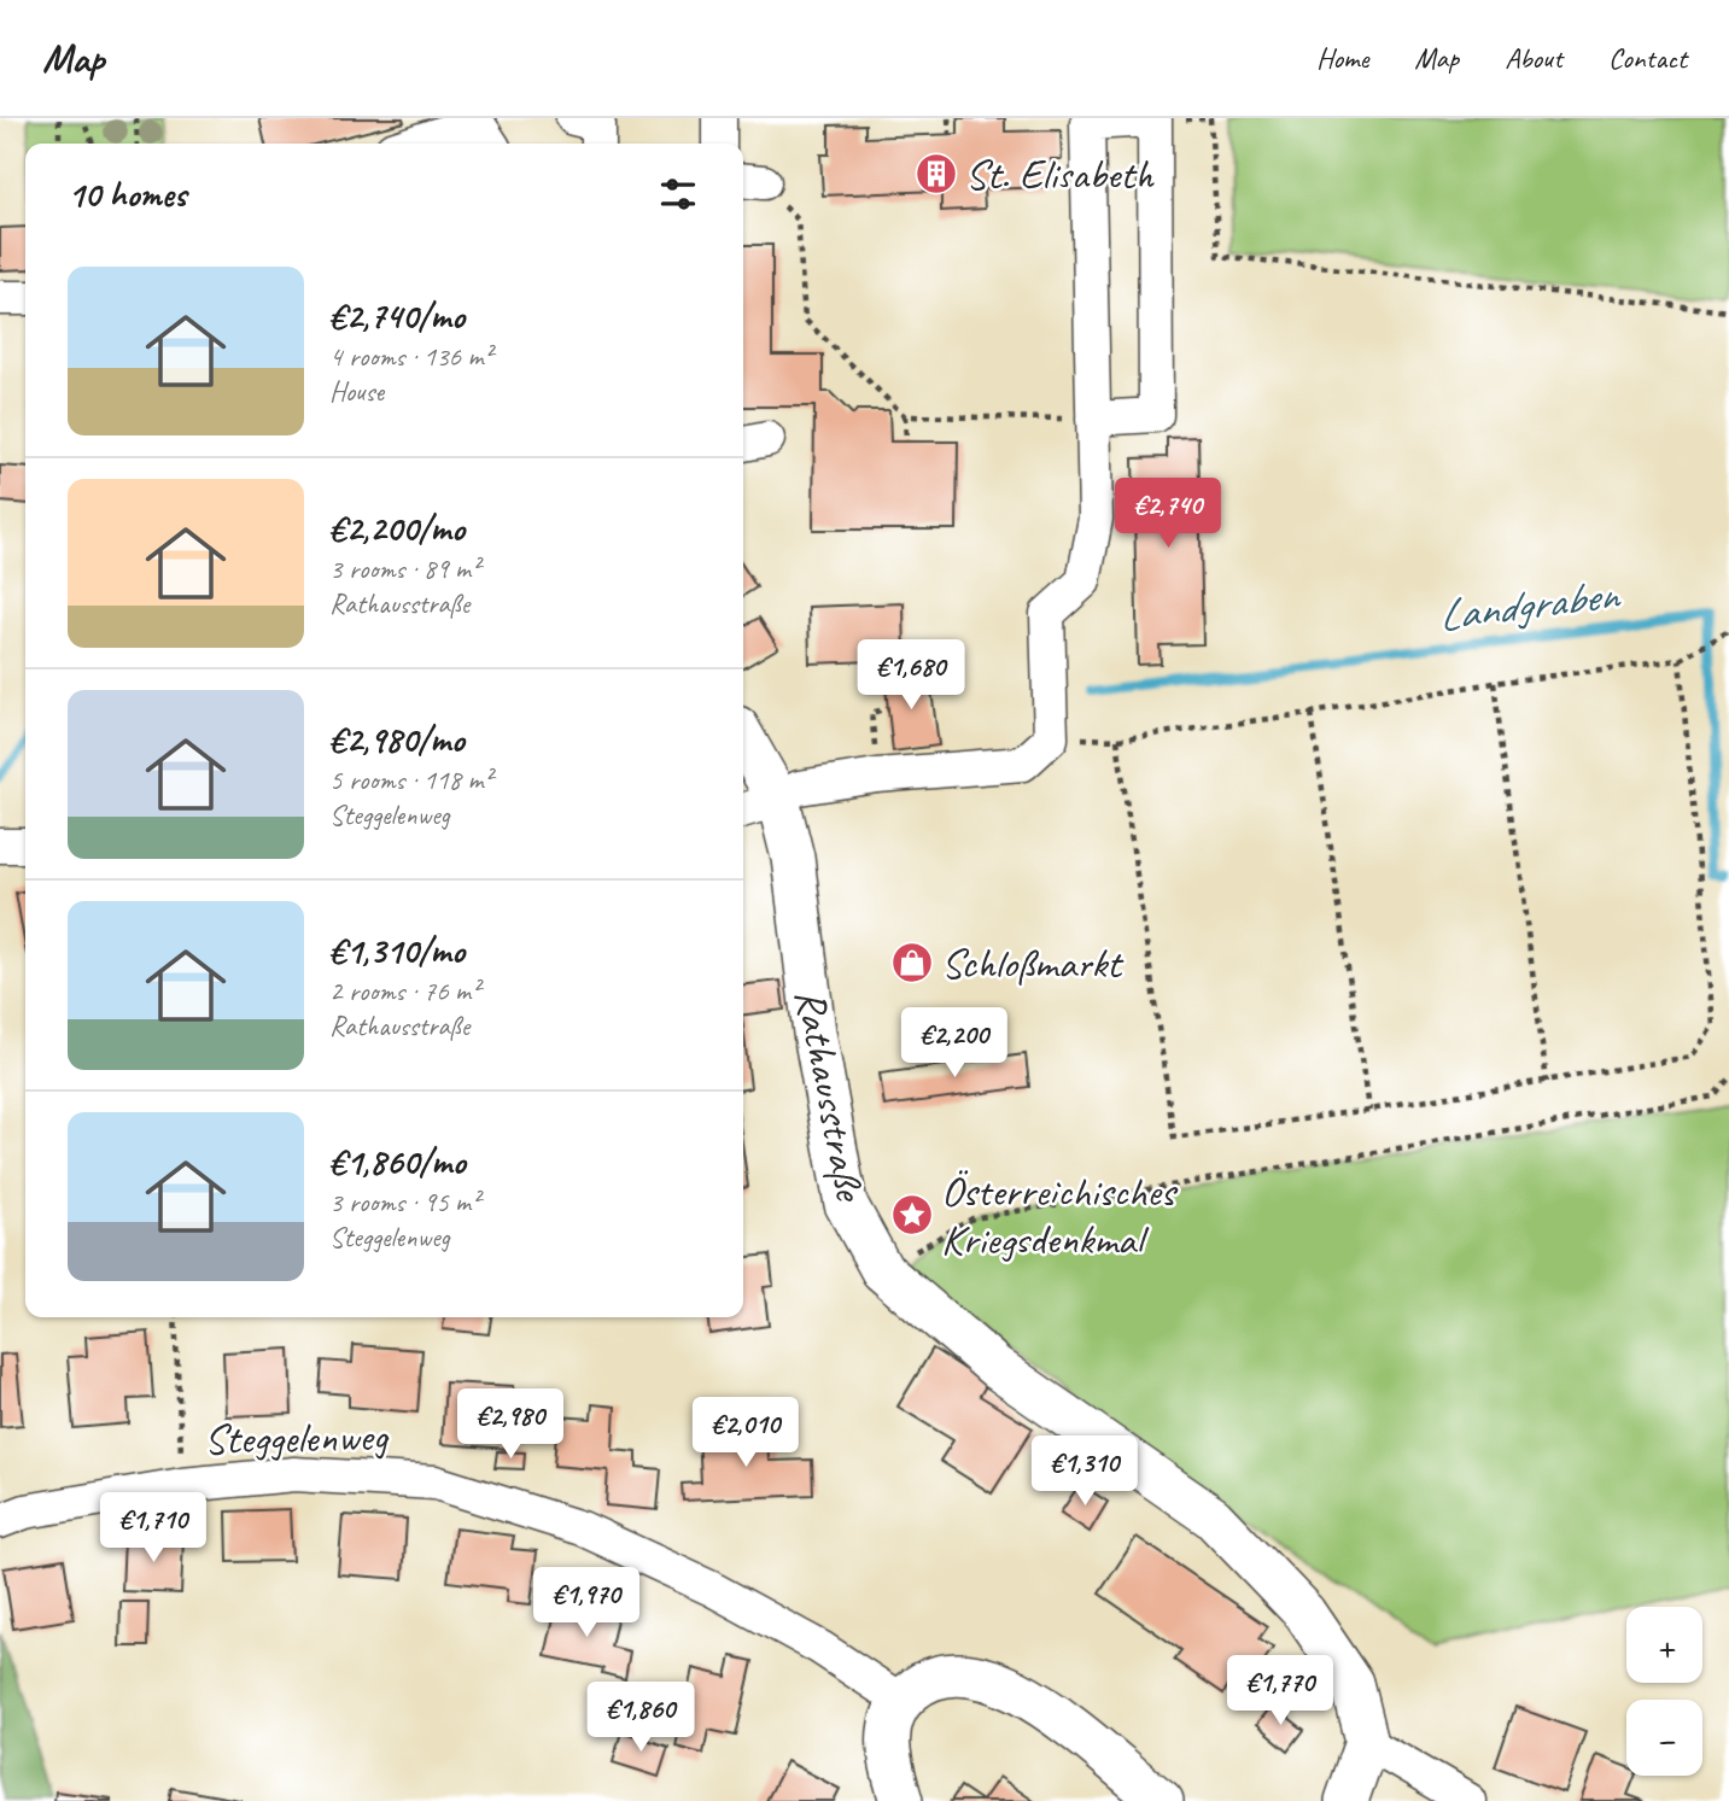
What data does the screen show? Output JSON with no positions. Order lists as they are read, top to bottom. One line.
{"streets":{"main road":["Rathausstraße"],"street":["Steggelenweg"]},"water":["Landgraben"],"places":{"building":["St. Elisabeth"],"shop":["Schloßmarkt"],"place":["Österreichisches Kriegsdenkmal"]},"page":{"header":"Map","nav":["Home","Map","About","Contact"],"heading":"10 homes","list":[{"name":"€2,740/mo","note":"4 rooms · 136 m² · House"},{"name":"€2,200/mo","note":"3 rooms · 89 m² · Rathausstraße"},{"name":"€2,980/mo","note":"5 rooms · 118 m² · Steggelenweg"},{"name":"€1,310/mo","note":"2 rooms · 76 m² · Rathausstraße"},{"name":"€1,860/mo","note":"3 rooms · 95 m² · Steggelenweg"}],"price":["€2,740","€1,680","€2,200","€2,980","€2,010","€1,310","€1,710","€1,970","€1,770","€1,860"],"map_buttons":["+","−"]}}
